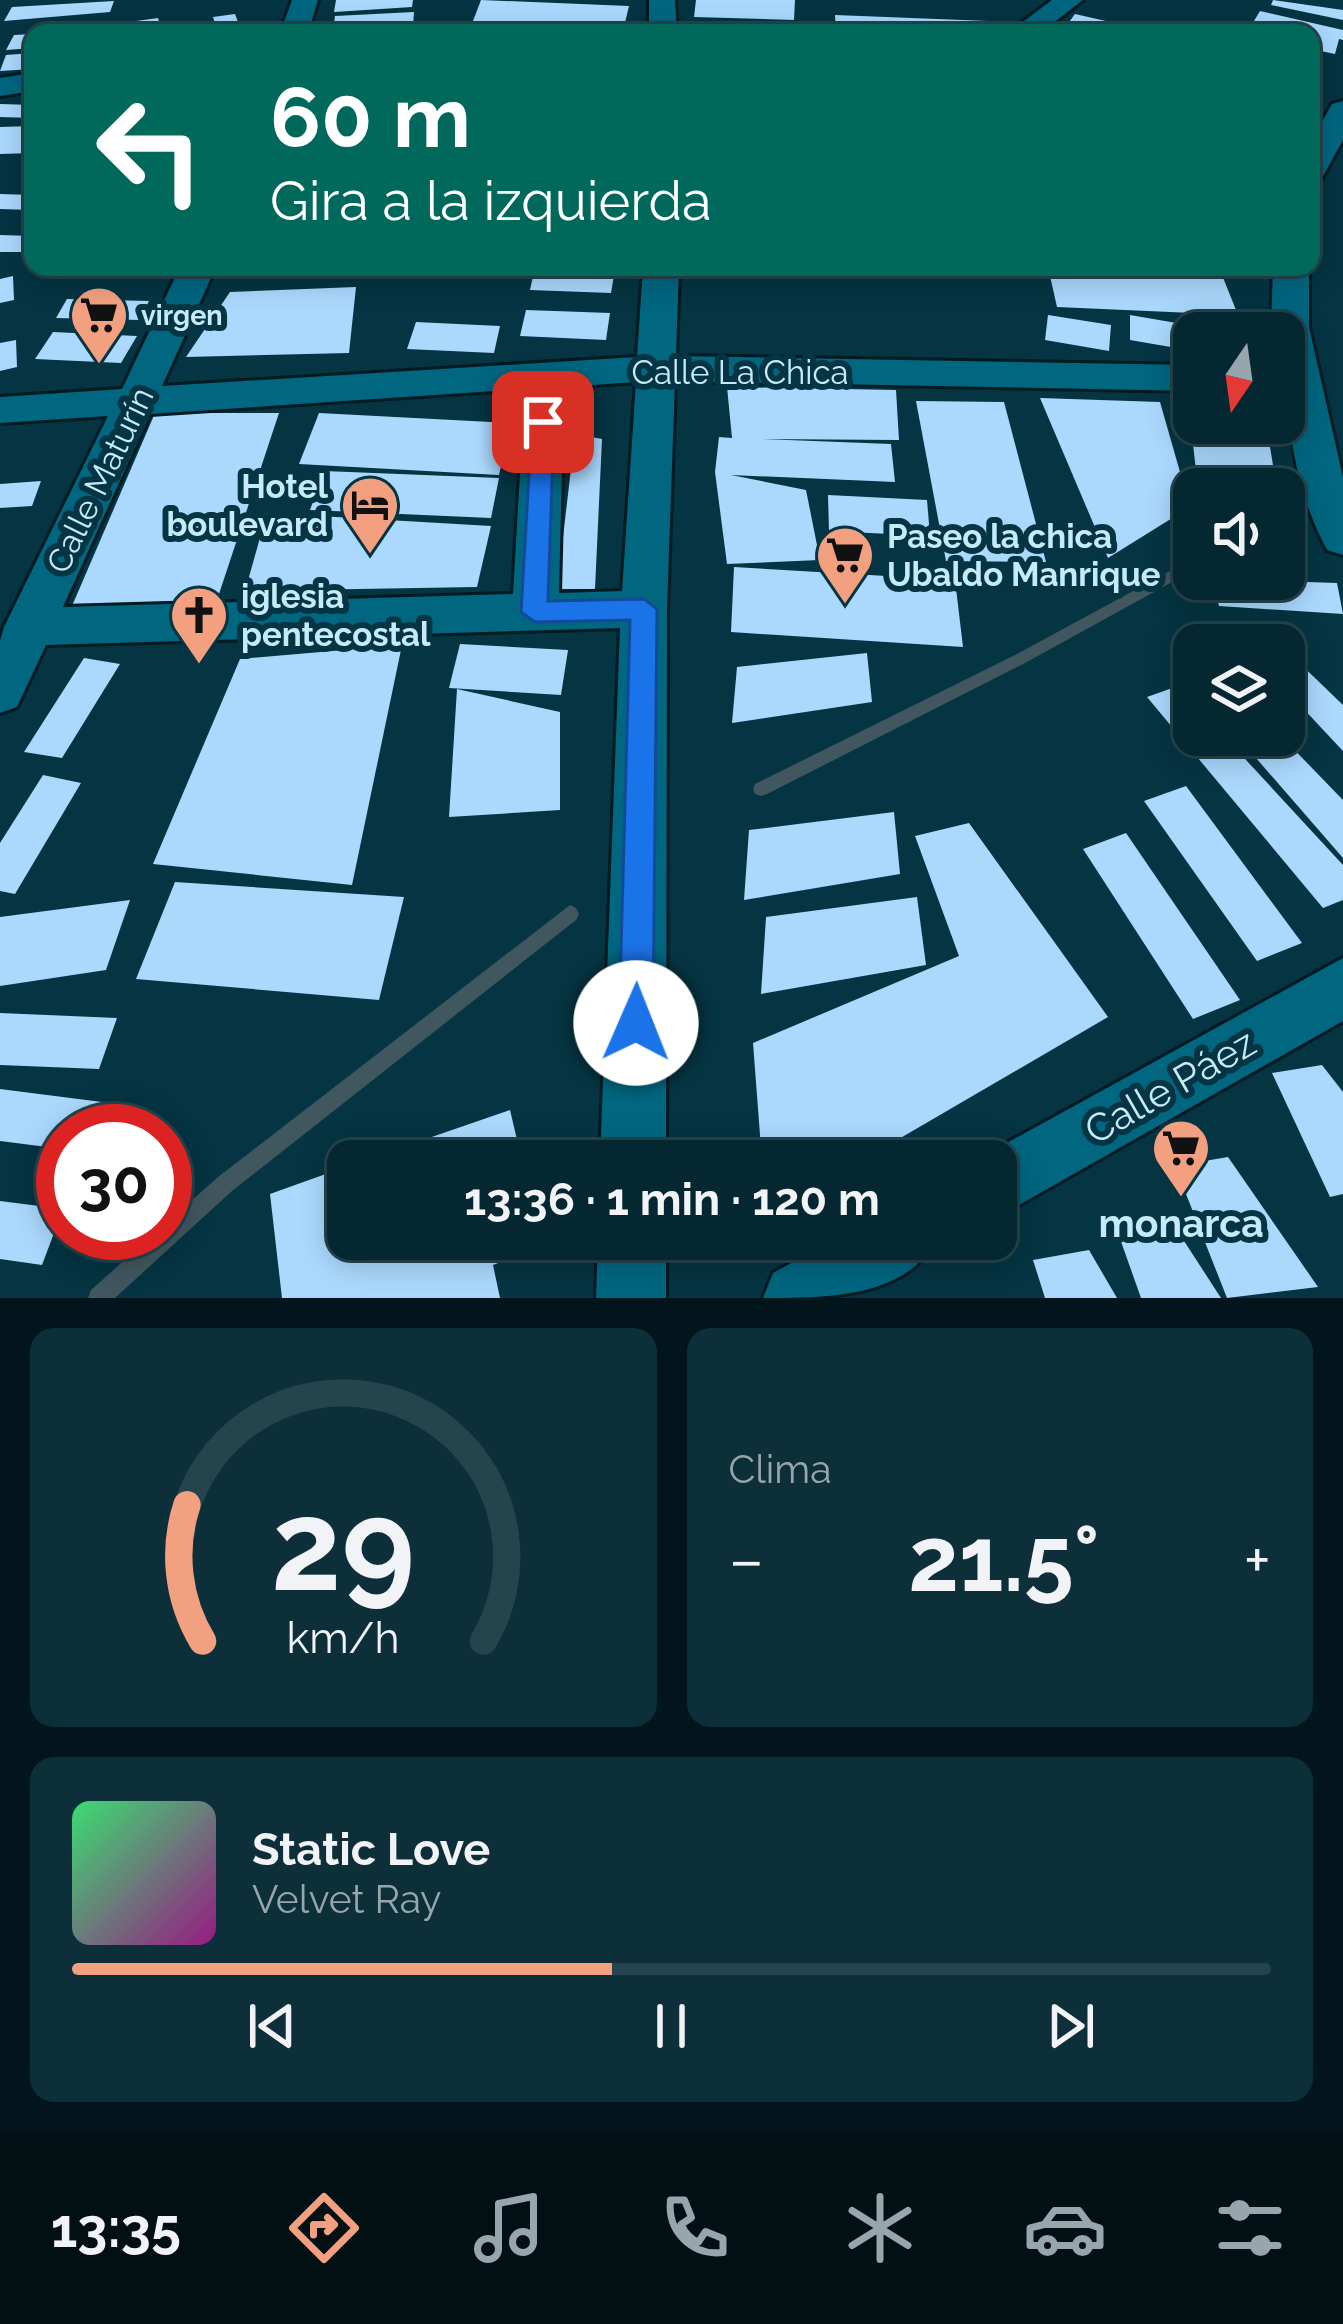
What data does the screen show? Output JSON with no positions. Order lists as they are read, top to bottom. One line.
{"streets":{"street":["Calle La Chica","Calle Maturín","Calle Páez"]},"crossings":[["Calle La Chica","Calle Maturín"]],"places":{"supermarket":["virgen","Paseo la chica Ubaldo Manrique","monarca"],"hotel":["Hotel boulevard"],"church":["iglesia pentecostal"]},"north":"bottom","page":{"turn":["60 m","Gira a la izquierda"],"limit":"30","trip":"13:36 · 1 min · 120 m","tile":"Clima","heat":["−","21.5°","+"],"song":["Static Love","Velvet Ray"],"tabs":"13:35","gauge":["29","km/h"]}}
